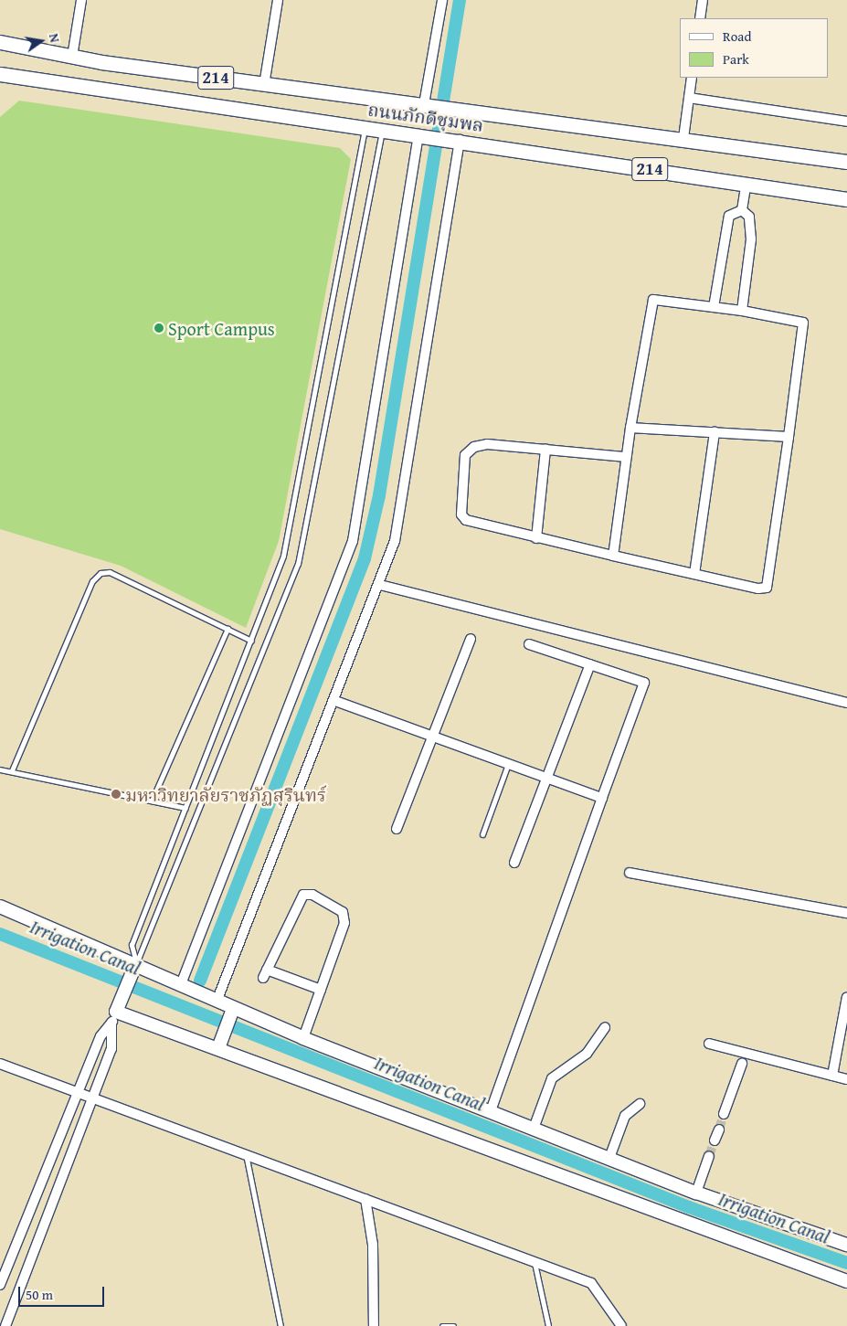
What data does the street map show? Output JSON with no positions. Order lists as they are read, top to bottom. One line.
{"streets":{"main road":["214","ถนนภักดีชุมพล"]},"water":["Irrigation Canal"],"places":["Sport Campus","มหาวิทยาลัยราชภัฏสุรินทร์"],"legend":["Road","Park"],"scale_bar":"50 m","north":"right"}
